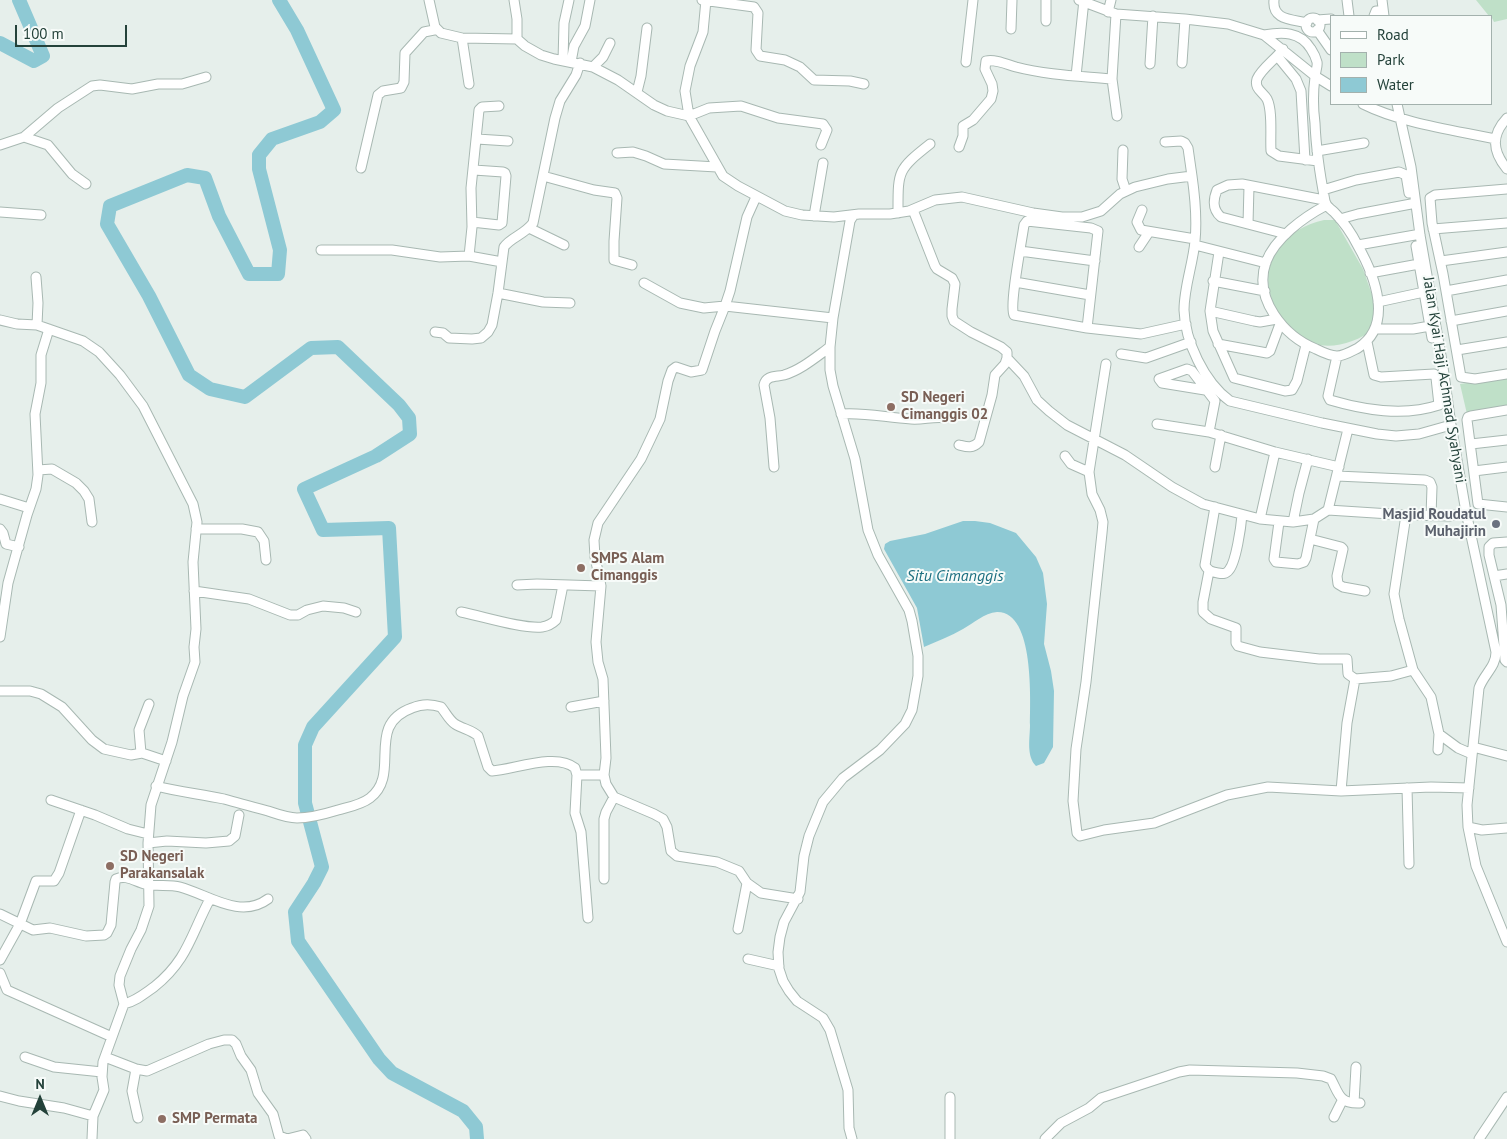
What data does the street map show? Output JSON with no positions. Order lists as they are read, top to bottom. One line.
{"streets":{"street":["Jalan Kyai Haji Achmad Syahyani"]},"water":["Situ Cimanggis"],"places":["SD Negeri Cimanggis 02","Masjid Roudatul Muhajirin","SMPS Alam Cimanggis","SD Negeri Parakansalak","SMP Permata"],"legend":["Road","Park","Water"],"scale_bar":"100 m","north":"top"}
